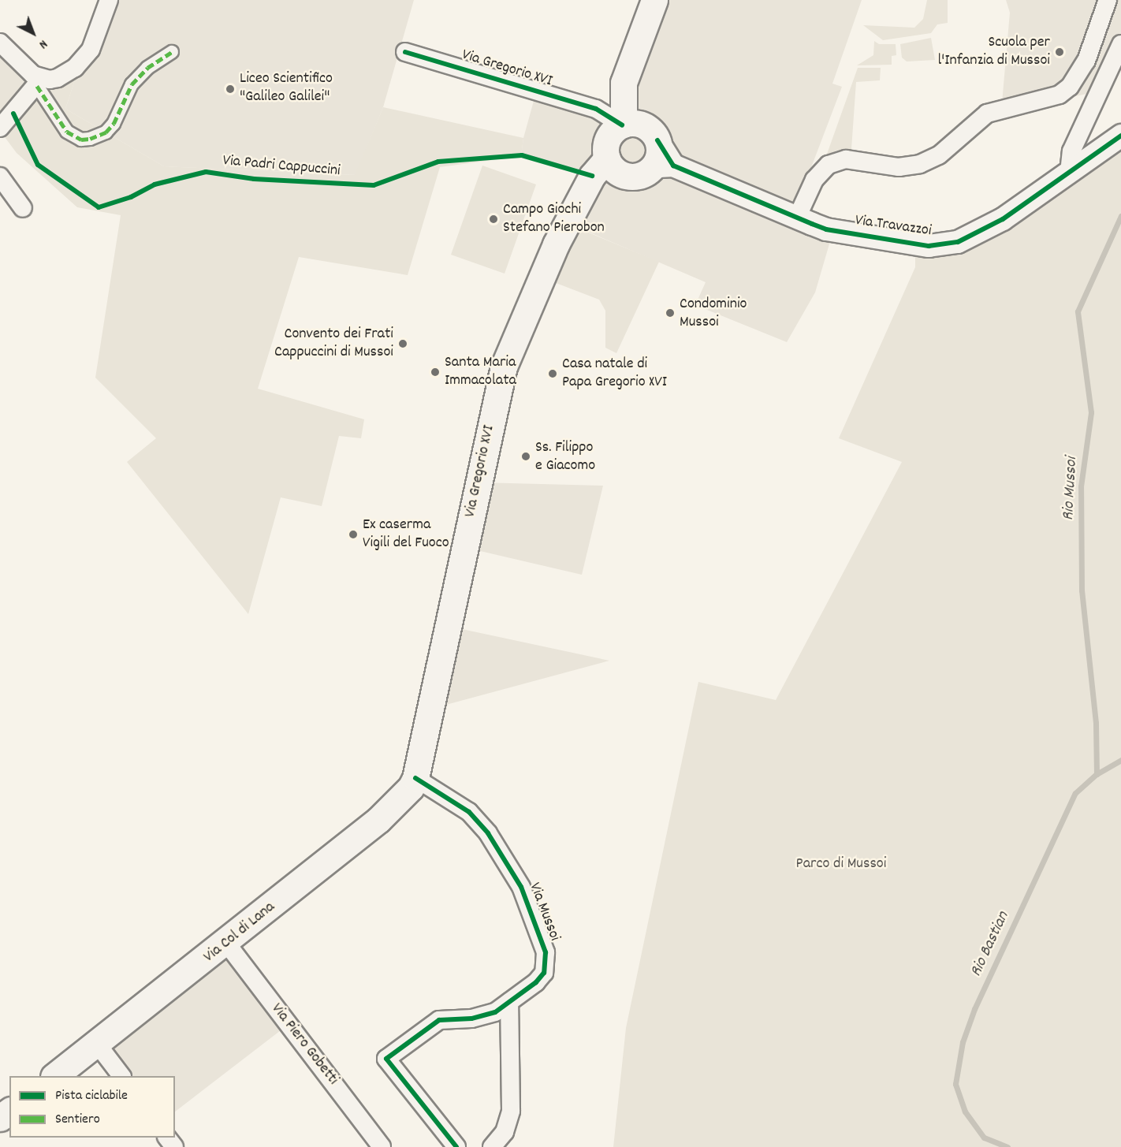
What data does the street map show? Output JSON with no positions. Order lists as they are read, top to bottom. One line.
{"streets":{"main road":["Via Gregorio XVI","Via Col di Lana"],"street":["Via Travazzoi","Via Mussoi","Via Piero Gobetti"],"cycle path":["Via Padri Cappuccini"]},"crossings":[["Via Gregorio XVI","Via Travazzoi"],["Via Gregorio XVI","Via Mussoi"],["Via Gregorio XVI","Via Col di Lana"],["Via Mussoi","Via Col di Lana"],["Via Col di Lana","Via Piero Gobetti"]],"water":["Rio Mussoi","Rio Bastian"],"parks":["Parco di Mussoi"],"places":["Scuola per l'Infanzia di Mussoi","Liceo Scientifico \"Galileo Galilei\"","Campo Giochi Stefano Pierobon","Condominio Mussoi","Convento dei Frati Cappuccini di Mussoi","Santa Maria Immacolata","Casa natale di Papa Gregorio XVI","Ss. Filippo e Giacomo","Ex caserma Vigili del Fuoco"],"legend":["Pista ciclabile","Sentiero"],"north":"bottom right"}
